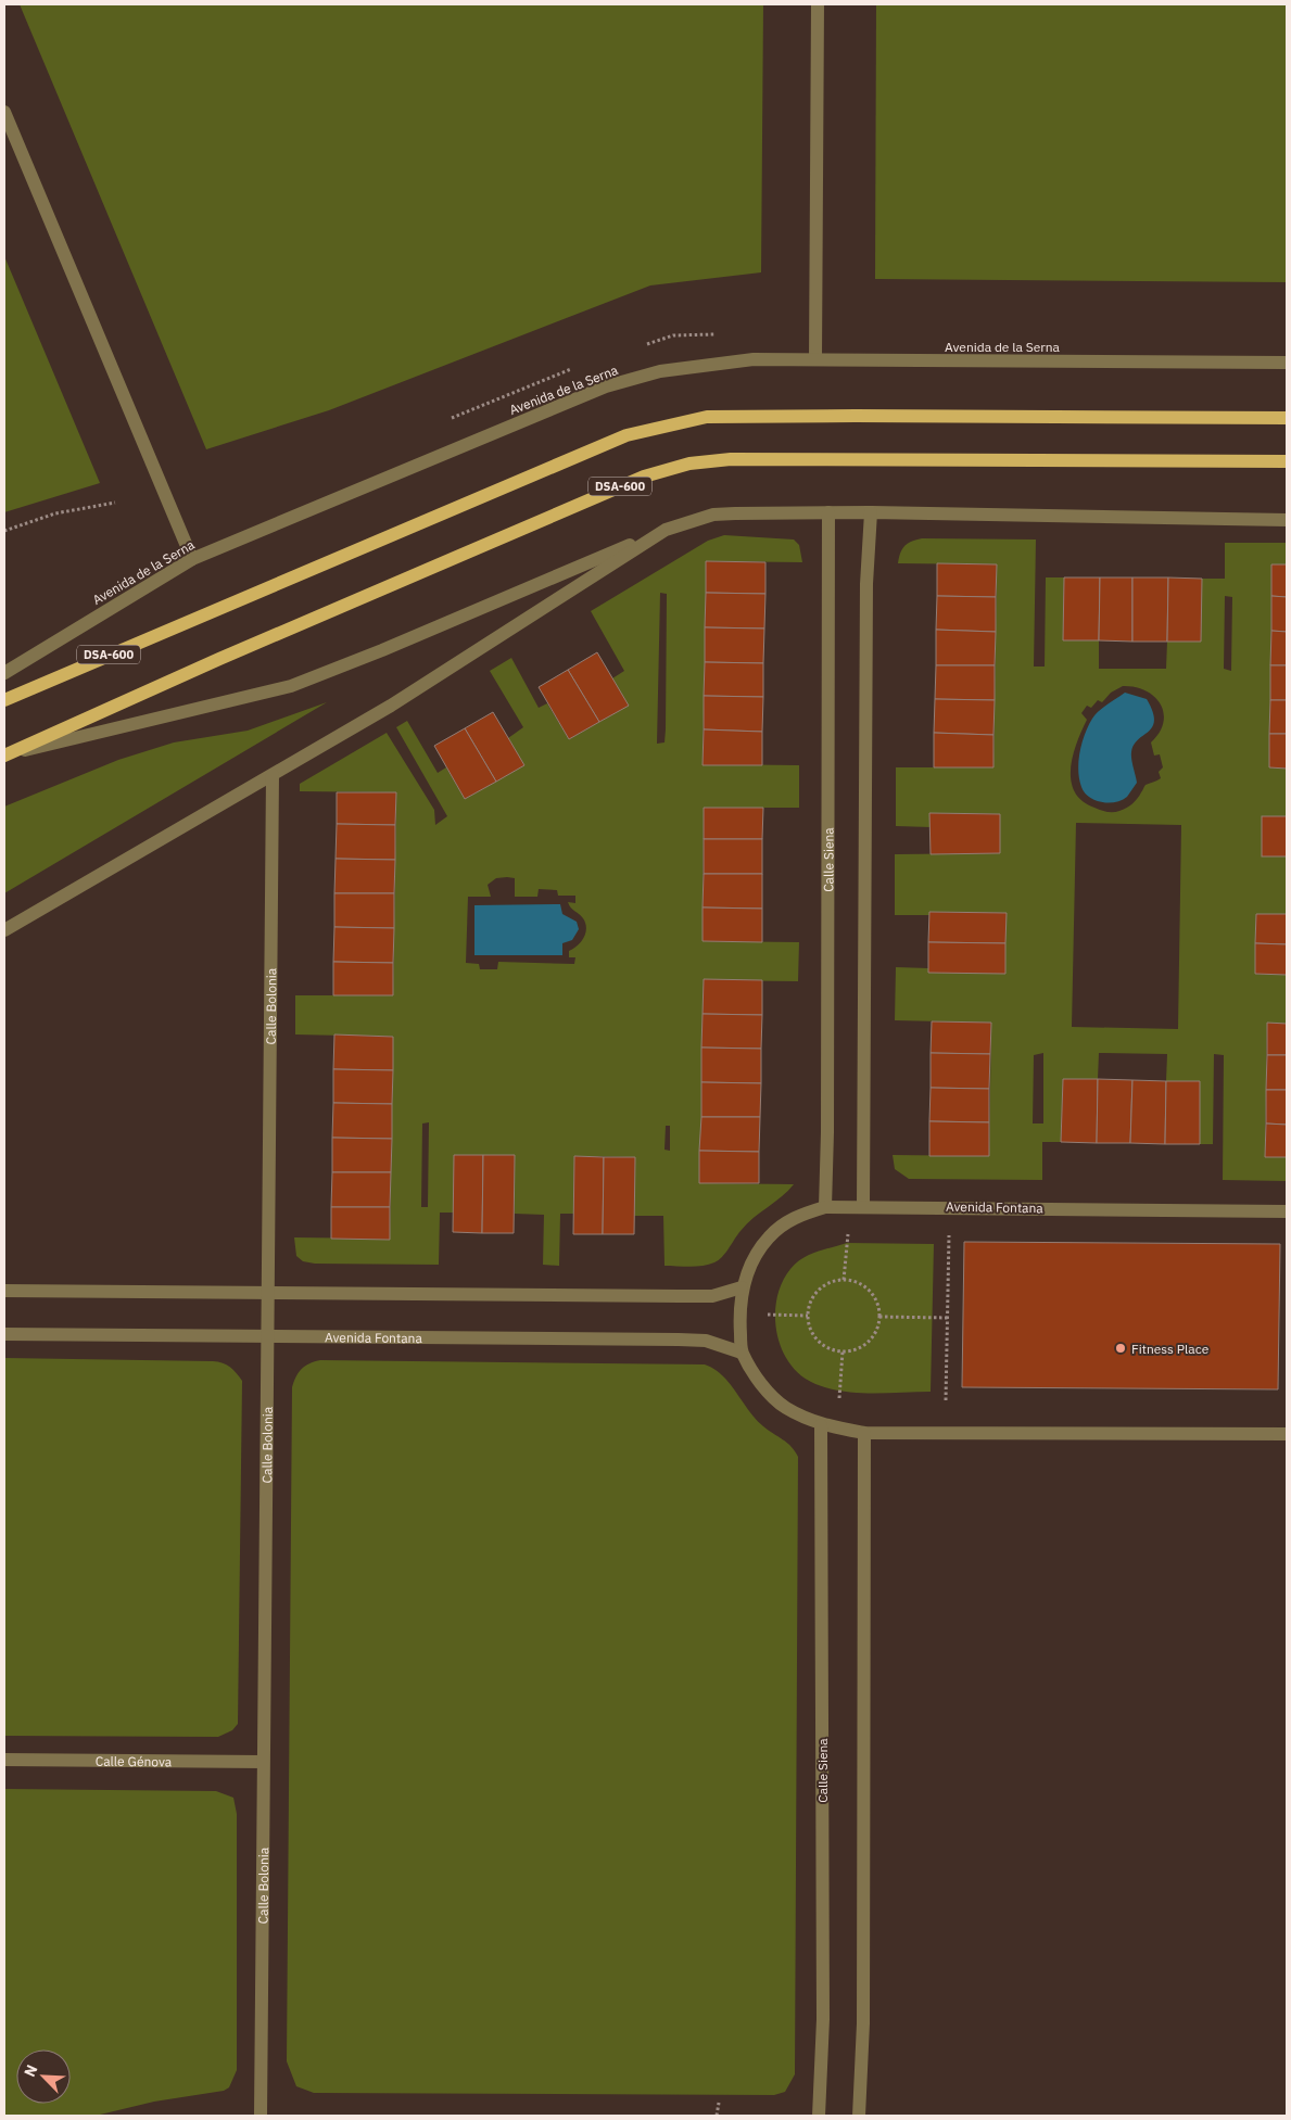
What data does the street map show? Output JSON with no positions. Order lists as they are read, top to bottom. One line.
{"streets":{"main road":["DSA-600"],"street":["Avenida de la Serna","Calle Siena","Calle Bolonia","Avenida Fontana","Calle Génova"]},"crossings":[["Calle Siena","Avenida Fontana"],["Calle Bolonia","Avenida Fontana"],["Calle Bolonia","Calle Génova"]],"places":["Fitness Place"],"north":"top left"}
